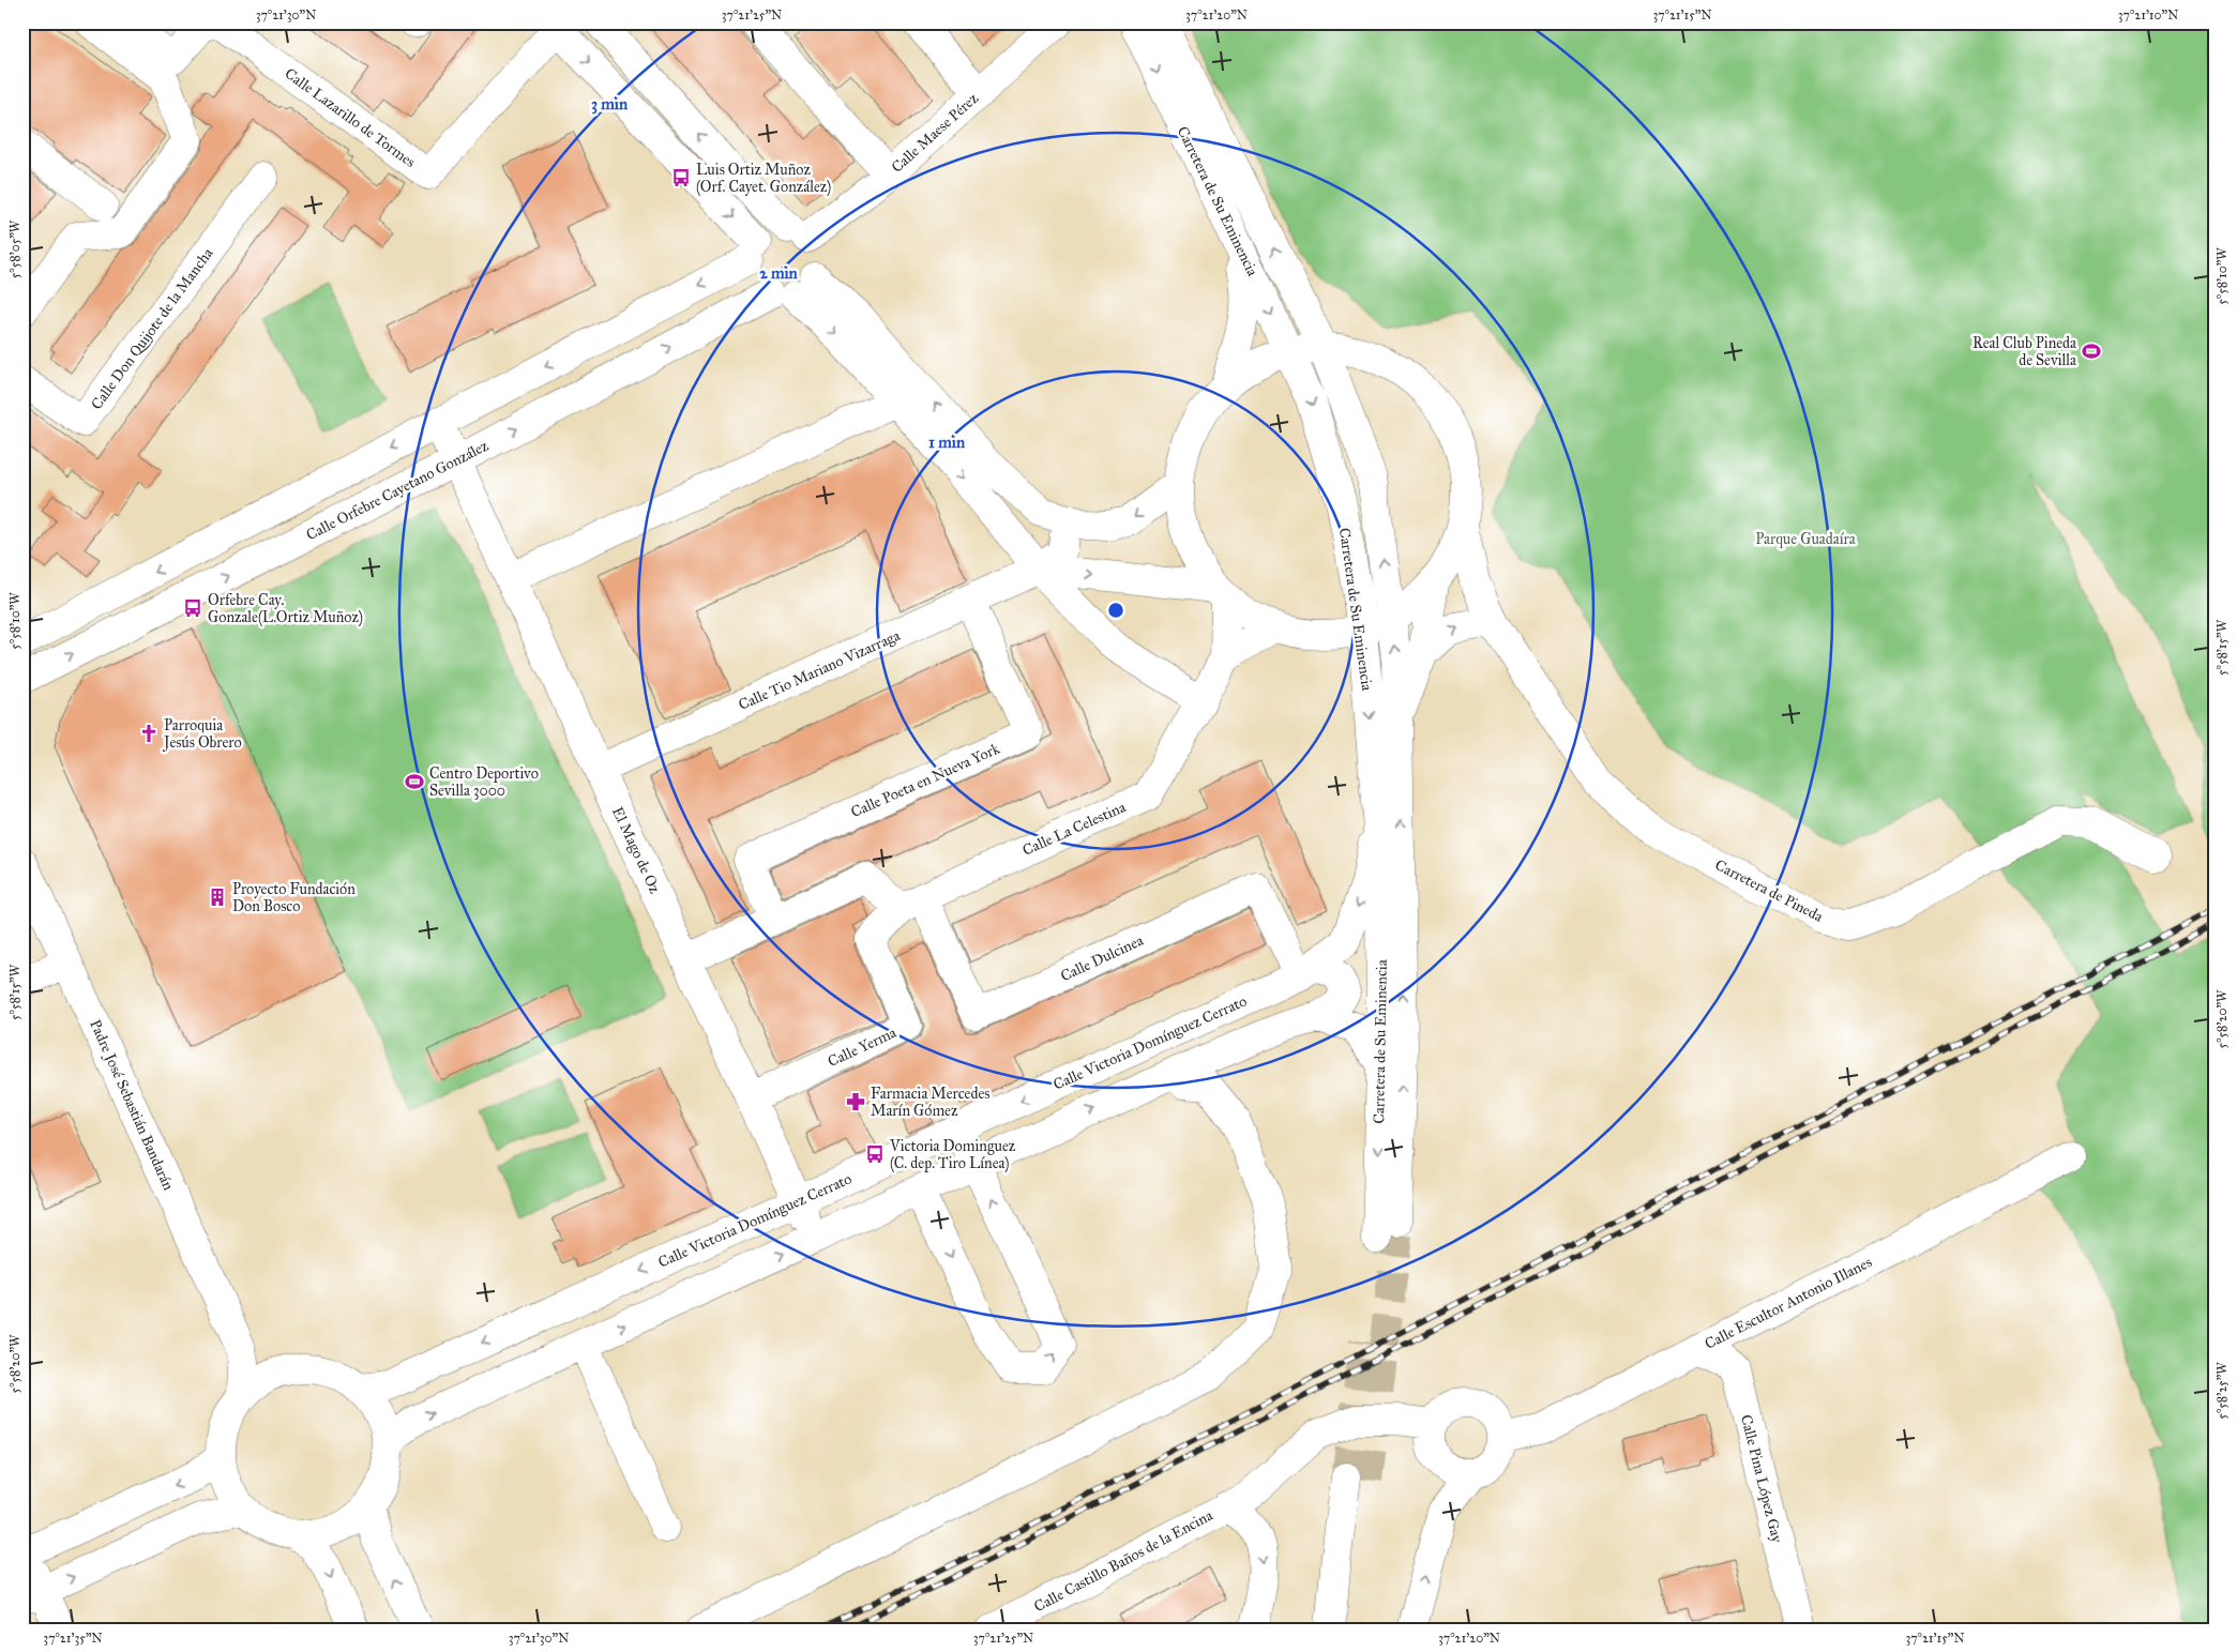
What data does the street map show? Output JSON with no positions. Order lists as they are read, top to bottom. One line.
{"streets":{"street":["Calle Lazarillo de Tormes","Calle Maese Pérez","Carretera de Su Eminencia","Calle Don Quijote de la Mancha","Calle Orfebre Cayetano González","Calle Tio Mariano Vizarraga","Calle Poeta en Nueva York","Calle La Celestina","El Mago de Oz","Carretera de Pineda","Calle Dulcinea","Calle Victoria Domínguez Cerrato","Calle Yerma","Padre José Sebastián Bandarán","Calle Escultor Antonio Illanes","Calle Pina López Gay","Calle Castillo Baños de la Encina"]},"crossings":[["Calle Maese Pérez","Calle Orfebre Cayetano González"],["Carretera de Su Eminencia","Calle Victoria Domínguez Cerrato"],["Calle Orfebre Cayetano González","El Mago de Oz"],["Calle Tio Mariano Vizarraga","Calle Poeta en Nueva York"],["Calle Tio Mariano Vizarraga","El Mago de Oz"],["Calle La Celestina","Calle Dulcinea"],["Calle La Celestina","Calle Yerma"],["El Mago de Oz","Calle Victoria Domínguez Cerrato"],["El Mago de Oz","Calle Yerma"],["Calle Dulcinea","Calle Victoria Domínguez Cerrato"],["Calle Dulcinea","Calle Yerma"],["Calle Victoria Domínguez Cerrato","Padre José Sebastián Bandarán"],["Calle Escultor Antonio Illanes","Calle Pina López Gay"],["Calle Escultor Antonio Illanes","Calle Castillo Baños de la Encina"]],"parks":["Parque Guadaíra"],"places":{"bus stop":["Luis Ortiz Muñoz (Orf. Cayet. González)","Orfebre Cay. Gonzale(L.Ortiz Muñoz)","Victoria Dominguez (C. dep. Tiro Línea)"],"sports":["Real Club Pineda de Sevilla","Centro Deportivo Sevilla 3000"],"church":["Parroquia Jesús Obrero"],"building":["Proyecto Fundación Don Bosco"],"pharmacy":["Farmacia Mercedes Marín Gómez"]},"coordinates":["37°21'30\"N","37°21'25\"N","37°21'20\"N","37°21'15\"N","37°21'10\"N","5°58'05\"W","5°58'10\"W","5°58'15\"W","5°58'20\"W","5°58'25\"W","37°21'35\"N"],"rings":["3 min","2 min","1 min"]}
